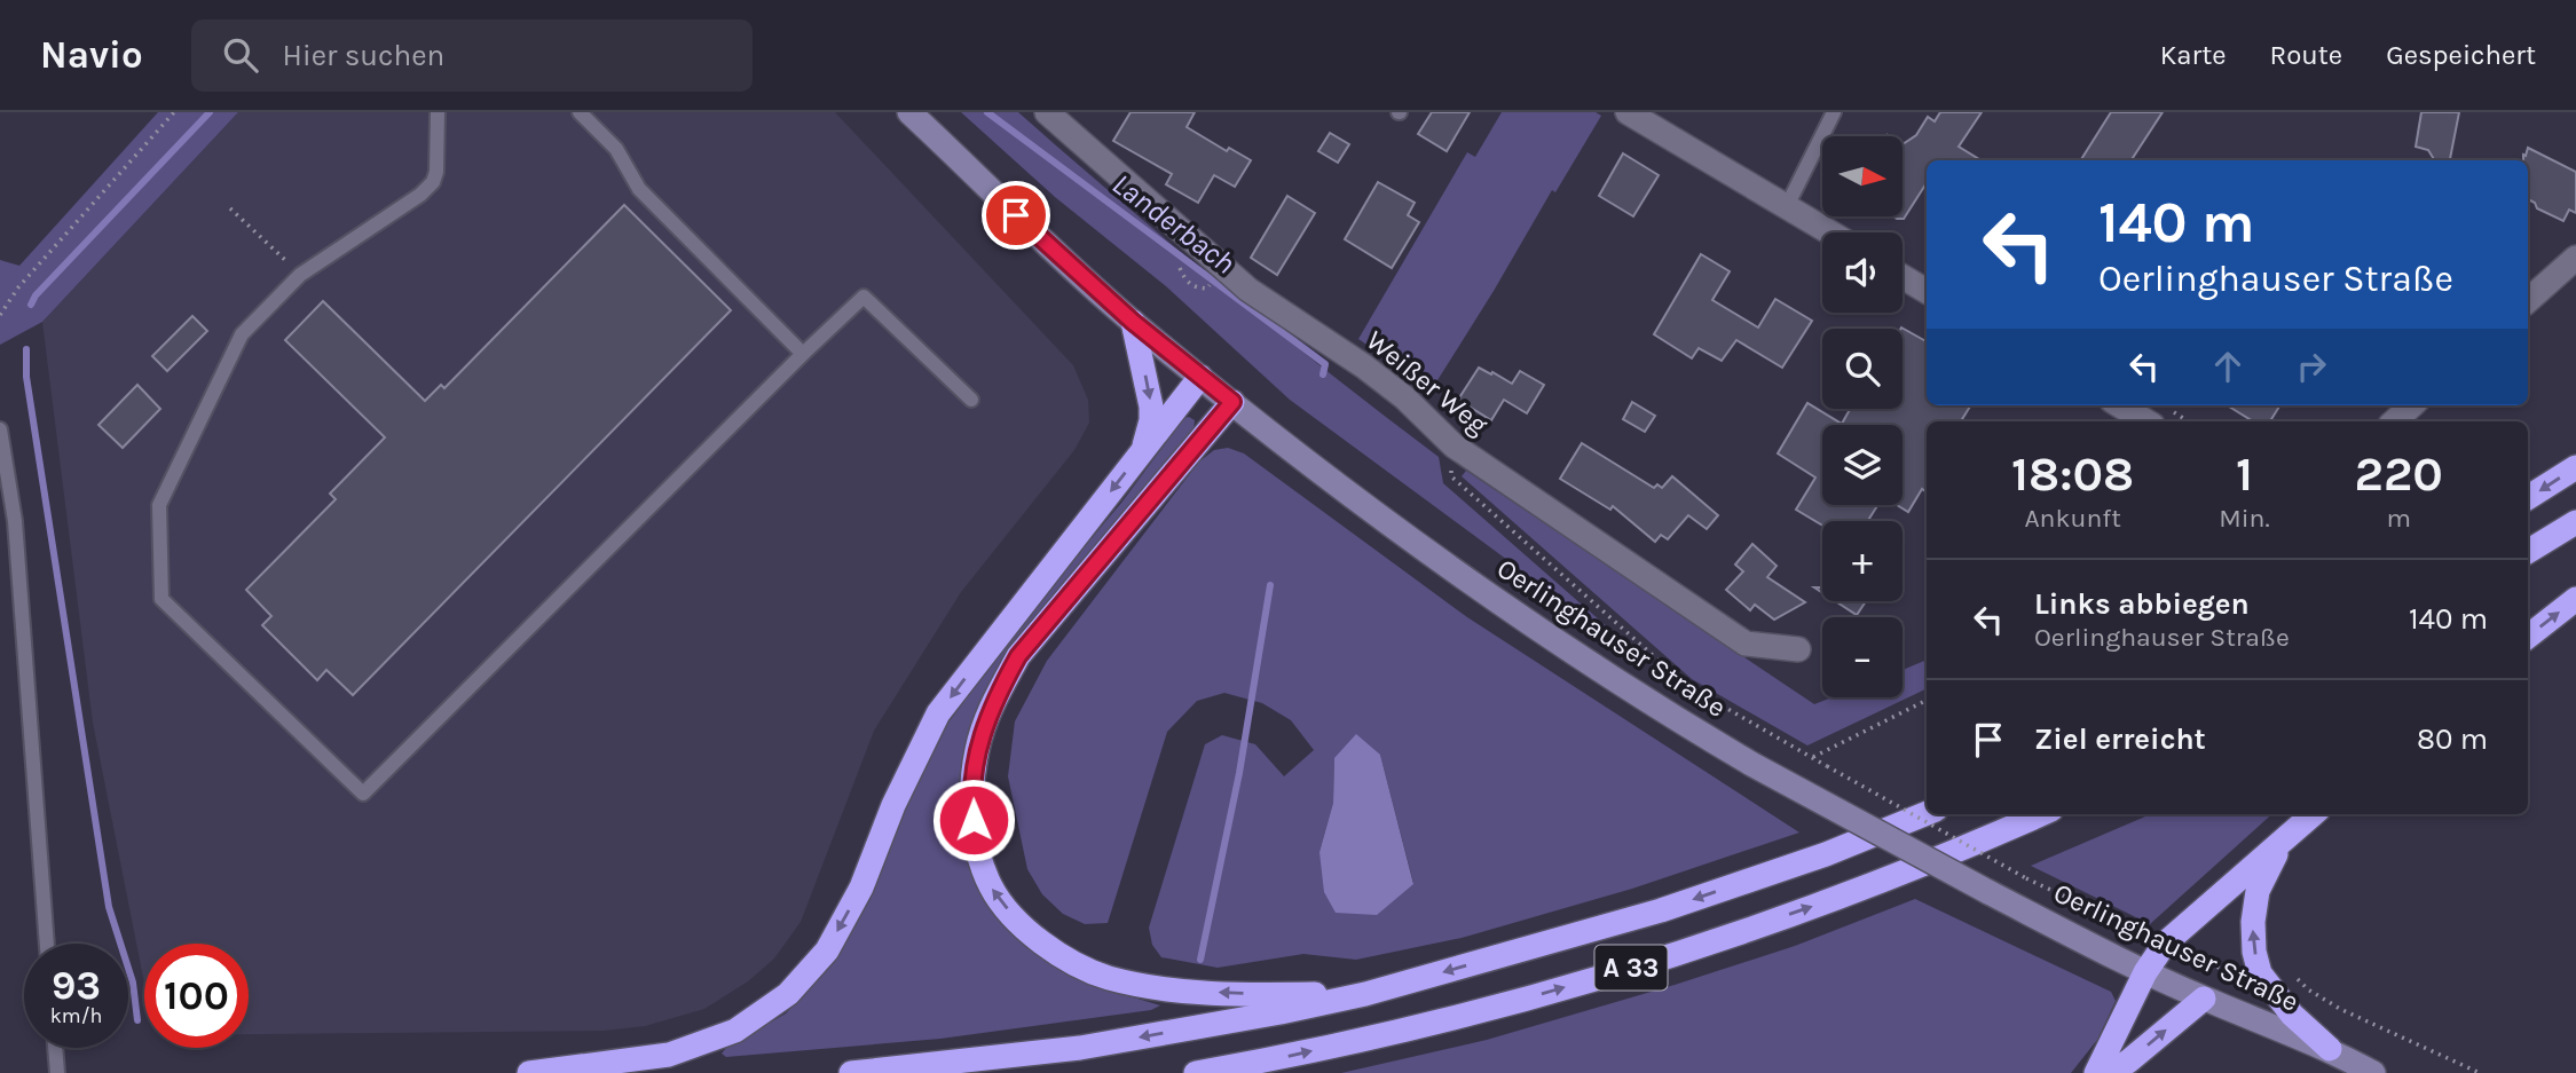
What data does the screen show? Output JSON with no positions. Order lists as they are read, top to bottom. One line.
{"streets":{"highway":["A 33"],"main road":["Oerlinghauser Straße"],"street":["Weißer Weg"]},"water":["Landerbach"],"north":"right","page":{"header":"Navio","search":"Hier suchen","nav":["Karte","Route","Gespeichert"],"map_buttons":["+","−"],"turn":["140 m","Oerlinghauser Straße"],"eta":["18:08","Ankunft","1","Min.","220","m"],"list":[{"name":"Links abbiegen","note":"Oerlinghauser Straße","value":"140 m"},{"name":"Ziel erreicht","value":"80 m"}],"speed":"93 km/h","limit":"100"}}
